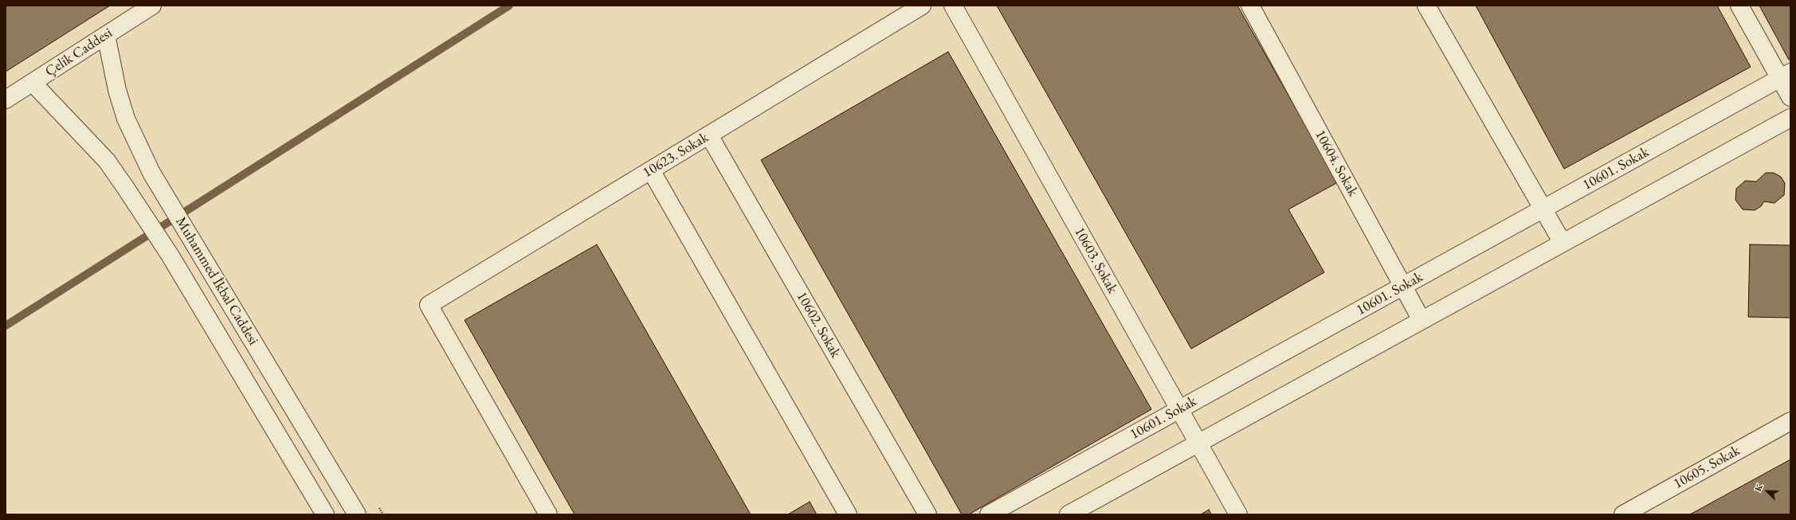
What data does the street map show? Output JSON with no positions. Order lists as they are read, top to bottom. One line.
{"streets":{"street":["Çelik Caddesi","10623. Sokak","10604. Sokak","10601. Sokak","10603. Sokak","Muhammed İkbal Caddesi","10602. Sokak","10605. Sokak"]},"crossings":[["Çelik Caddesi","Muhammed İkbal Caddesi"],["10623. Sokak","10602. Sokak"],["10604. Sokak","10601. Sokak"],["10601. Sokak","10603. Sokak"]],"north":"top left"}
